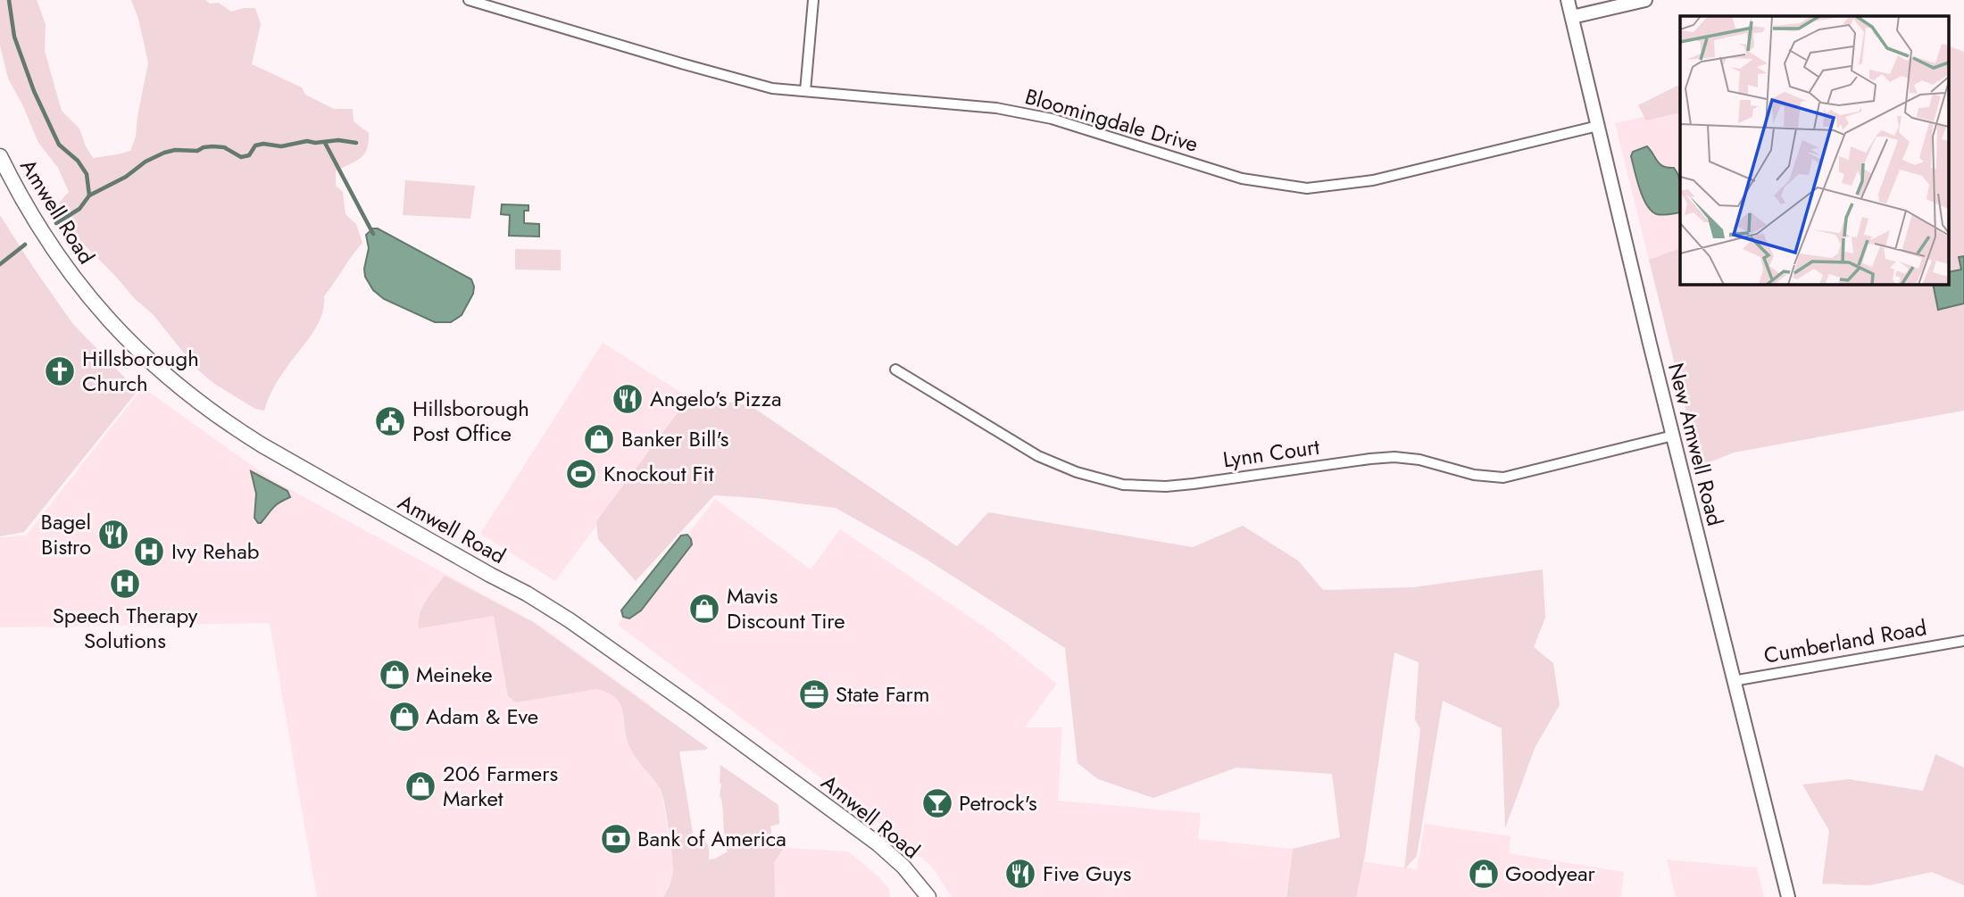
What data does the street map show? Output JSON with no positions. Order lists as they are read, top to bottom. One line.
{"streets":{"main road":["Amwell Road"],"street":["Bloomingdale Drive","New Amwell Road","Lynn Court","Cumberland Road"]},"crossings":[["Bloomingdale Drive","New Amwell Road"],["New Amwell Road","Lynn Court"],["New Amwell Road","Cumberland Road"]],"places":{"church":["Hillsborough Church"],"restaurant":["Angelo's Pizza","Bagel Bistro","Five Guys"],"public building":["Hillsborough Post Office"],"shop":["Banker Bill's","Mavis Discount Tire","Meineke","Adam & Eve","206 Farmers Market","Goodyear"],"sports":["Knockout Fit"],"hospital":["Ivy Rehab","Speech Therapy Solutions"],"office":["State Farm"],"bar":["Petrock's"],"bank":["Bank of America"]}}
